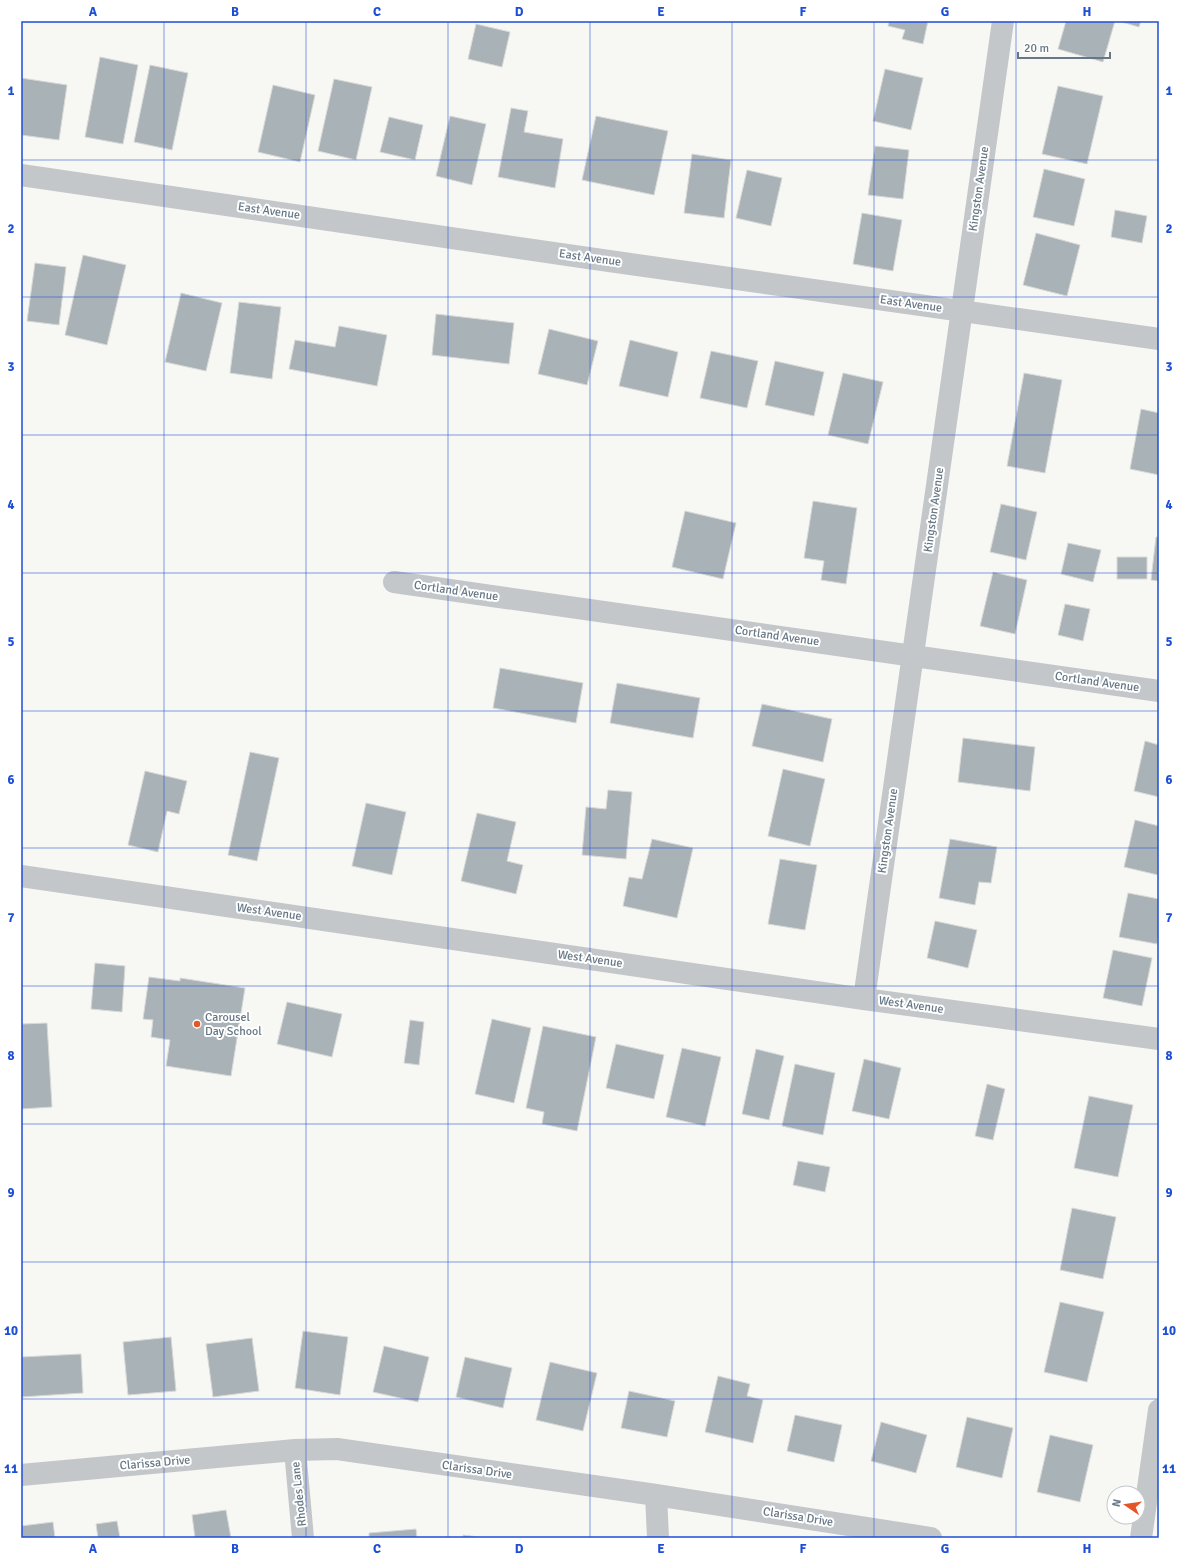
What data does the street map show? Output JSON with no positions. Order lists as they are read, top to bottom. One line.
{"streets":{"street":["Kingston Avenue","East Avenue","Cortland Avenue","West Avenue","Clarissa Drive","Rhodes Lane"]},"crossings":[["Kingston Avenue","East Avenue"],["Kingston Avenue","Cortland Avenue"],["Kingston Avenue","West Avenue"],["Clarissa Drive","Rhodes Lane"]],"places":["Carousel Day School"],"scale_bar":"20 m","north":"left","grid":{"columns":["A","B","C","D","E","F","G","H"],"rows":["1","2","3","4","5","6","7","8","9","10","11"]}}
